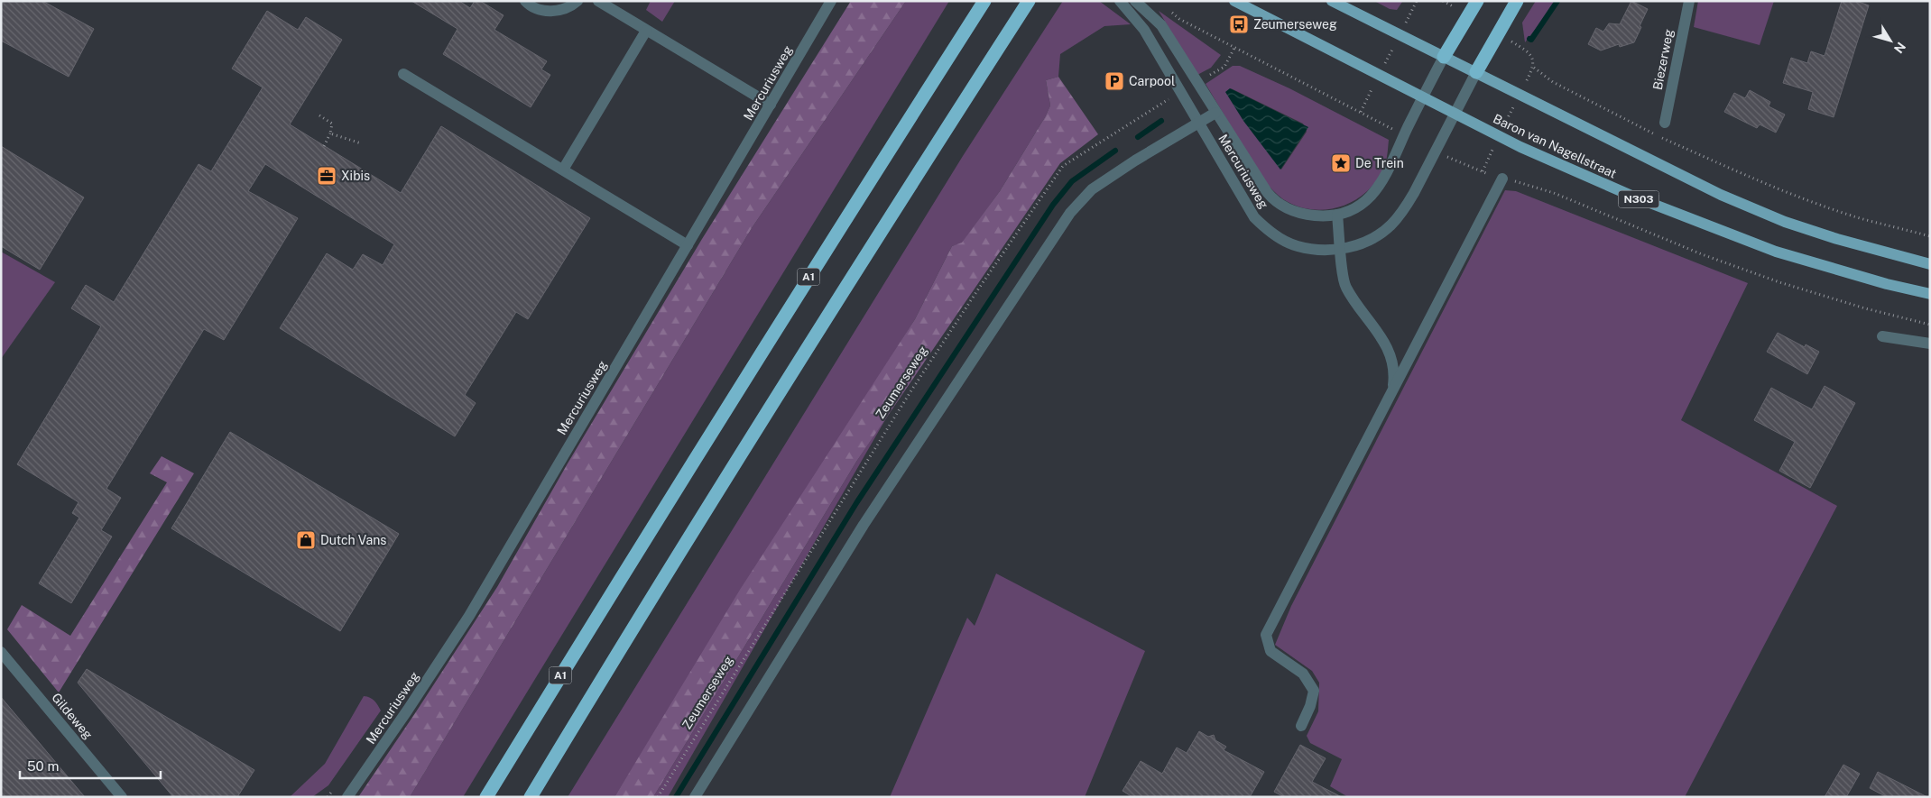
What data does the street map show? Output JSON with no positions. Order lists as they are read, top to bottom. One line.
{"streets":{"highway":["A1"],"main road":["Baron van Nagellstraat","N303"],"street":["Biezerweg","Mercuriusweg","Gildeweg"],"path":["Zeumerseweg"]},"crossings":[["Mercuriusweg","Baron van Nagellstraat"],["Mercuriusweg","Zeumerseweg"]],"places":{"bus stop":["Zeumerseweg"],"parking":["Carpool"],"place":["De Trein"],"office":["Xibis"],"shop":["Dutch Vans"]},"scale_bar":"50 m","north":"bottom right"}
